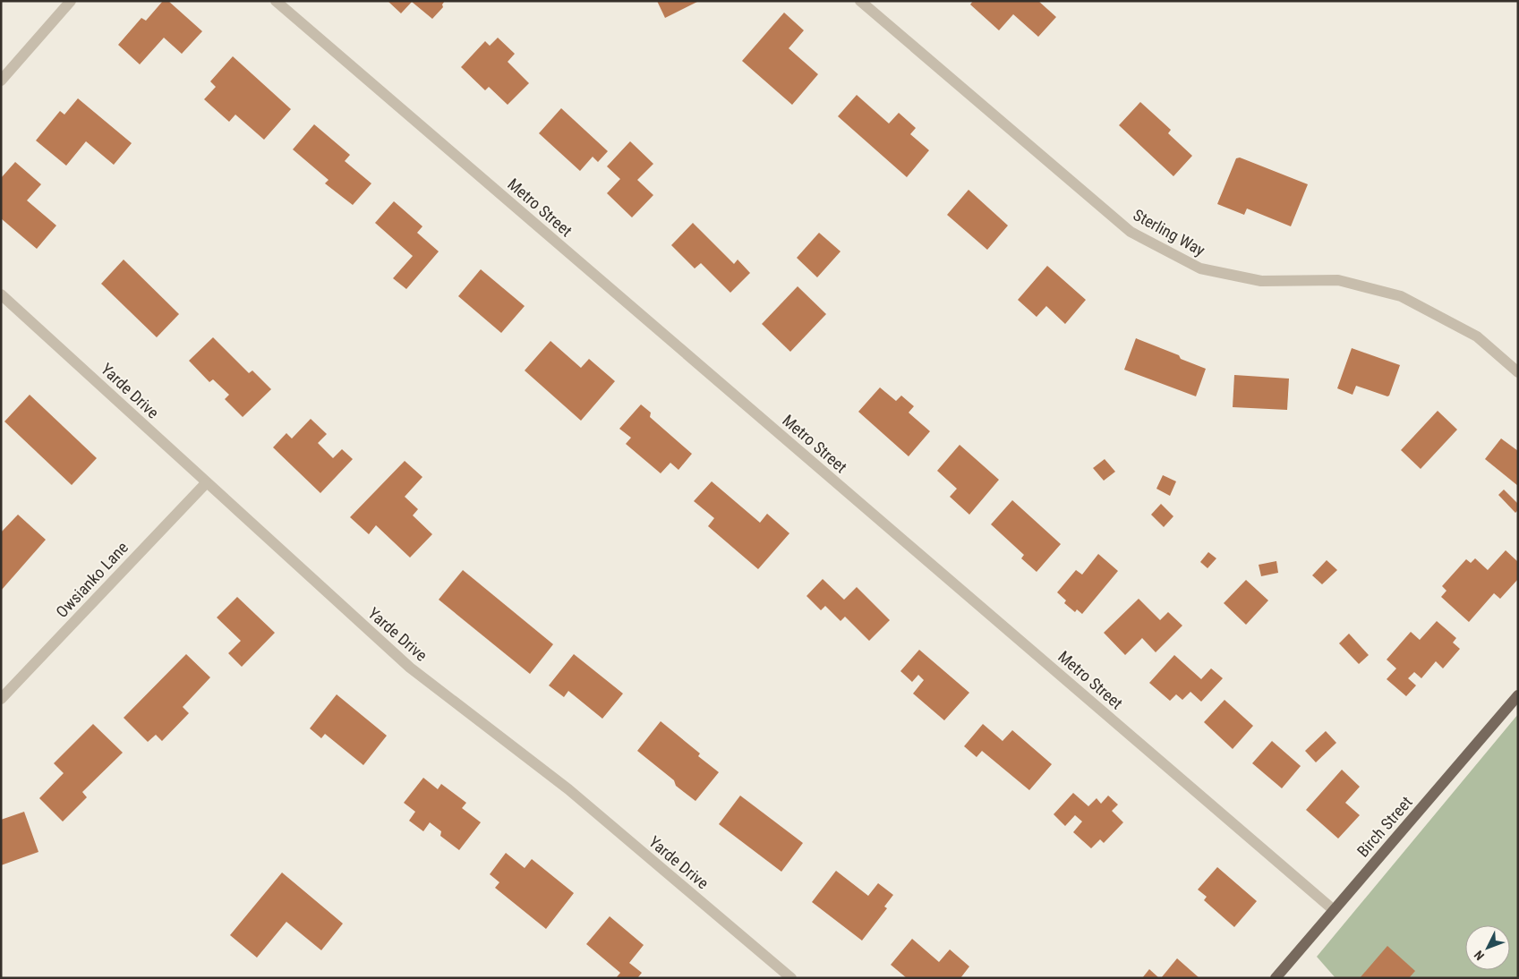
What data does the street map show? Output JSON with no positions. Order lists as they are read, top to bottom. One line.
{"streets":{"main road":["Birch Street"],"street":["Metro Street","Sterling Way","Yarde Drive","Owsianko Lane"]},"crossings":[["Metro Street","Birch Street"],["Yarde Drive","Owsianko Lane"]],"north":"bottom left"}
